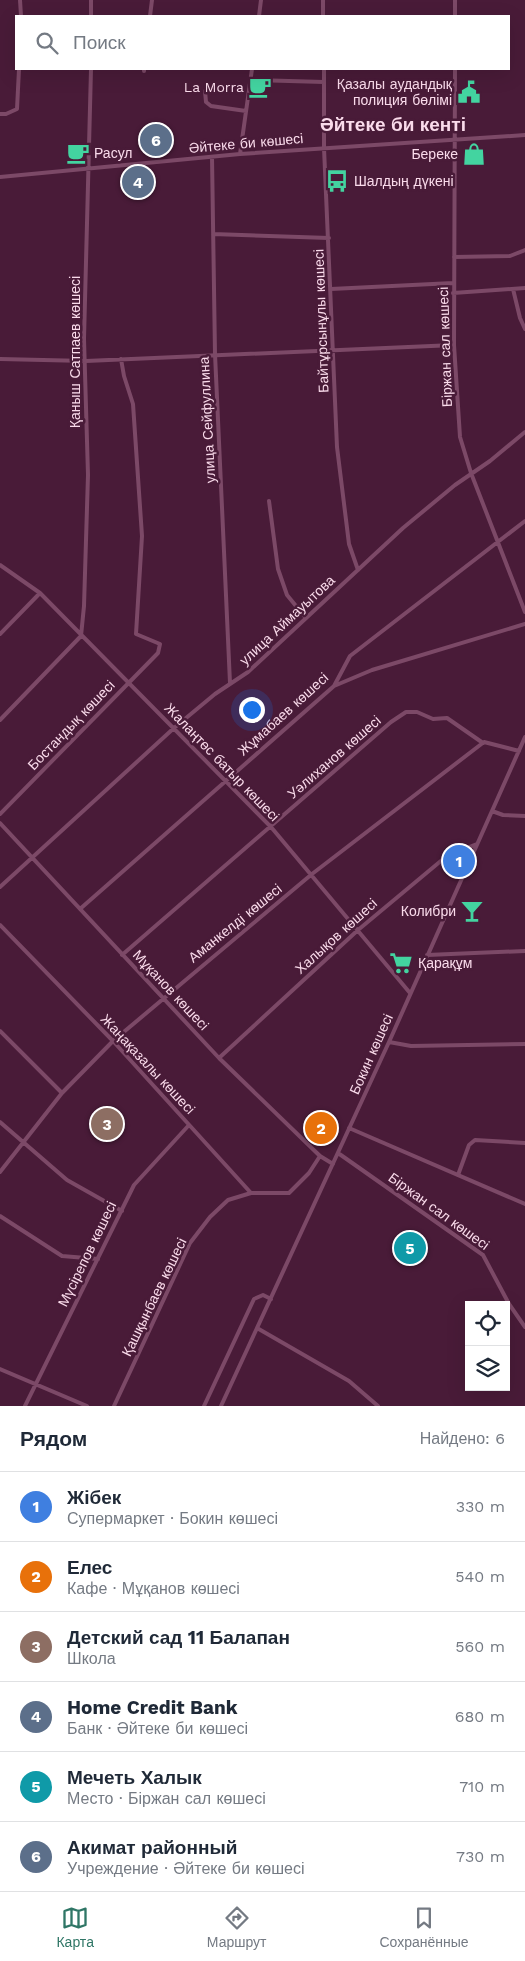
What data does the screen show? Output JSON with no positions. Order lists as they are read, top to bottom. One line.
{"streets":{"street":["Әйтеке би көшесі","Байтұрсынұлы көшесі","Біржан сал көшесі","Қаныш Сатпаев көшесі","улица Сейфуллина","улица Аймауытова","Жұмабаев көшесі","Бостандық көшесі","Уәлиханов көшесі","Жалаңтөс батыр көшесі","Аманкелді көшесі","Халықов көшесі","Мұқанов көшесі","Бокин көшесі","Жаңақазалы көшесі","Мүсірепов көшесі","Қашқынбаев көшесі"]},"crossings":[["Әйтеке би көшесі","Байтұрсынұлы көшесі"],["Әйтеке би көшесі","Біржан сал көшесі"],["Әйтеке би көшесі","Қаныш Сатпаев көшесі"],["Әйтеке би көшесі","улица Сейфуллина"],["Байтұрсынұлы көшесі","улица Аймауытова"],["Біржан сал көшесі","улица Аймауытова"],["Біржан сал көшесі","Жұмабаев көшесі"],["Біржан сал көшесі","Бокин көшесі"],["Қаныш Сатпаев көшесі","Жалаңтөс батыр көшесі"],["улица Сейфуллина","улица Аймауытова"],["улица Аймауытова","Жалаңтөс батыр көшесі"],["улица Аймауытова","Мұқанов көшесі"],["Жұмабаев көшесі","Жалаңтөс батыр көшесі"],["Жұмабаев көшесі","Мұқанов көшесі"],["Бостандық көшесі","Жалаңтөс батыр көшесі"],["Уәлиханов көшесі","Жалаңтөс батыр көшесі"],["Уәлиханов көшесі","Аманкелді көшесі"],["Уәлиханов көшесі","Мұқанов көшесі"],["Жалаңтөс батыр көшесі","Аманкелді көшесі"],["Жалаңтөс батыр көшесі","Халықов көшесі"],["Жалаңтөс батыр көшесі","Бокин көшесі"],["Аманкелді көшесі","Мұқанов көшесі"],["Аманкелді көшесі","Жаңақазалы көшесі"],["Халықов көшесі","Мұқанов көшесі"],["Халықов көшесі","Бокин көшесі"],["Мұқанов көшесі","Бокин көшесі"],["Жаңақазалы көшесі","Мүсірепов көшесі"],["Жаңақазалы көшесі","Қашқынбаев көшесі"]],"districts":["Әйтеке би кенті"],"places":{"cafe":["La Morra","Расул"],"public building":["Қазалы аудандық полиция бөлімі"],"shop":["Береке"],"bus stop":["Шалдың дүкені"],"bar":["Колибри"],"supermarket":["Қарақұм"]},"page":{"search":"Поиск","pins":["6","4","1","3","2","5"],"heading":["Рядом","Найдено: 6"],"list":[{"mark":"1","name":"Жібек","note":"Супермаркет · Бокин көшесі","value":"330 m"},{"mark":"2","name":"Елес","note":"Кафе · Мұқанов көшесі","value":"540 m"},{"mark":"3","name":"Детский сад 11 Балапан","note":"Школа","value":"560 m"},{"mark":"4","name":"Home Credit Bank","note":"Банк · Әйтеке би көшесі","value":"680 m"},{"mark":"5","name":"Мечеть Халык","note":"Место · Біржан сал көшесі","value":"710 m"},{"mark":"6","name":"Акимат районный","note":"Учреждение · Әйтеке би көшесі","value":"730 m"}],"nav":["Карта","Маршрут","Сохранённые"]}}
